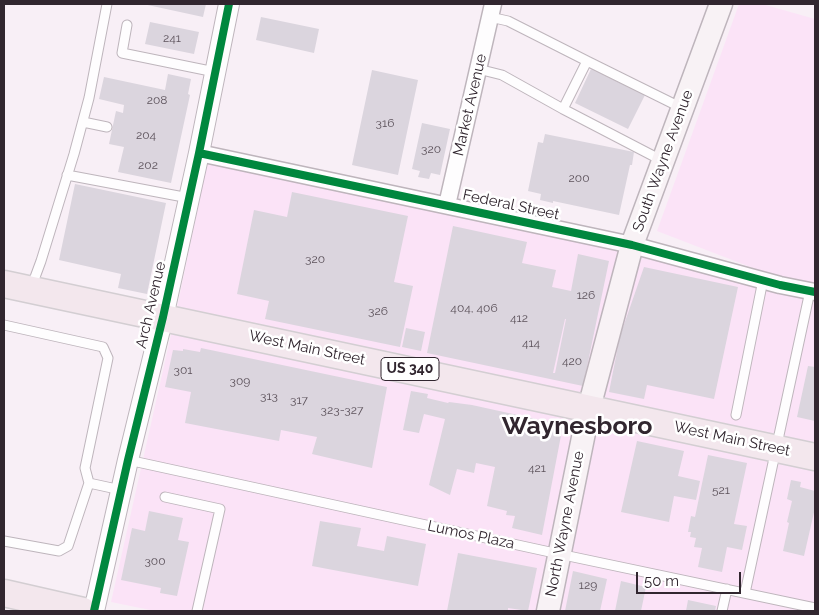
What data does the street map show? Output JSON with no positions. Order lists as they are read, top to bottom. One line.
{"streets":{"main road":["South Wayne Avenue","West Main Street","US 340","North Wayne Avenue"],"street":["Market Avenue","Federal Street","Arch Avenue"],"lane":["Lumos Plaza"]},"crossings":[["Market Avenue","Federal Street"],["South Wayne Avenue","Federal Street"],["South Wayne Avenue","West Main Street"],["South Wayne Avenue","North Wayne Avenue"],["Federal Street","Arch Avenue"],["Arch Avenue","West Main Street"],["Arch Avenue","Lumos Plaza"],["West Main Street","North Wayne Avenue"],["North Wayne Avenue","Lumos Plaza"]],"districts":["Waynesboro"],"house_numbers":["241","208","316","204","320","202","200","320","126","404, 406","326","412","414","420","301","309","313","317","323-327","421","521","300","129"],"scale_bar":"50 m"}
